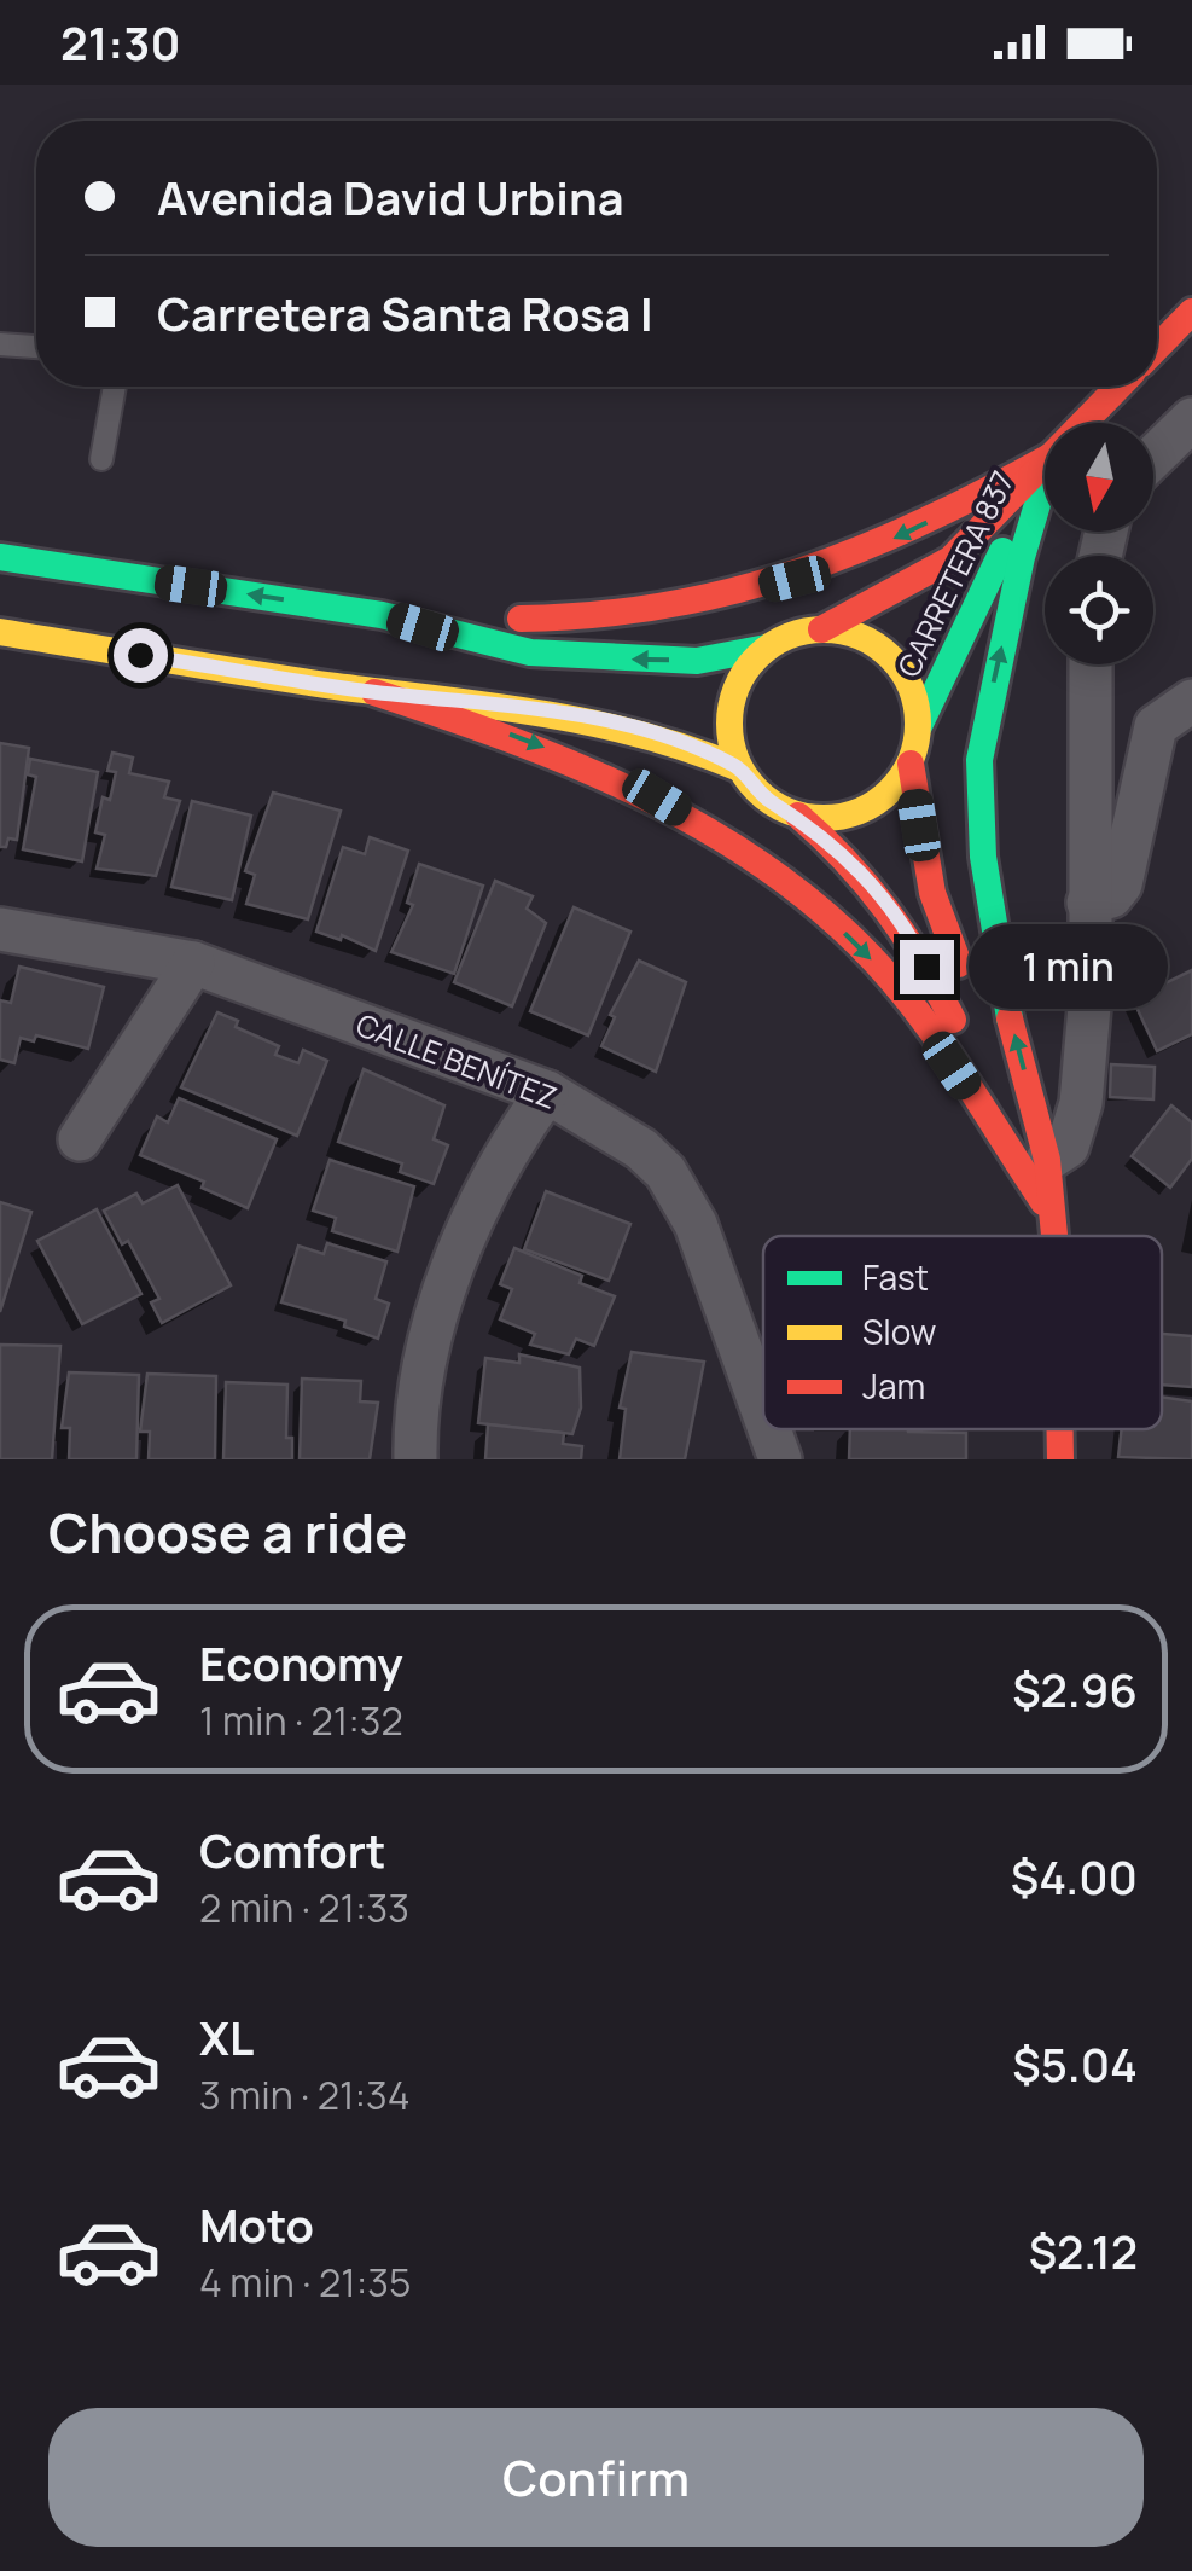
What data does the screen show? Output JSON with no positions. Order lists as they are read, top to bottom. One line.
{"streets":{"street":["CARRETERA 837","CALLE BENÍTEZ"]},"legend":["Fast","Slow","Jam"],"north":"bottom","page":{"status":"21:30","banner":["Avenida David Urbina","Carretera Santa Rosa I"],"bubble":"1 min","heading":"Choose a ride","list":[{"name":"Economy","note":"1 min · 21:32","value":"$2.96"},{"name":"Comfort","note":"2 min · 21:33","value":"$4.00"},{"name":"XL","note":"3 min · 21:34","value":"$5.04"},{"name":"Moto","note":"4 min · 21:35","value":"$2.12"}],"buttons":"Confirm"}}
